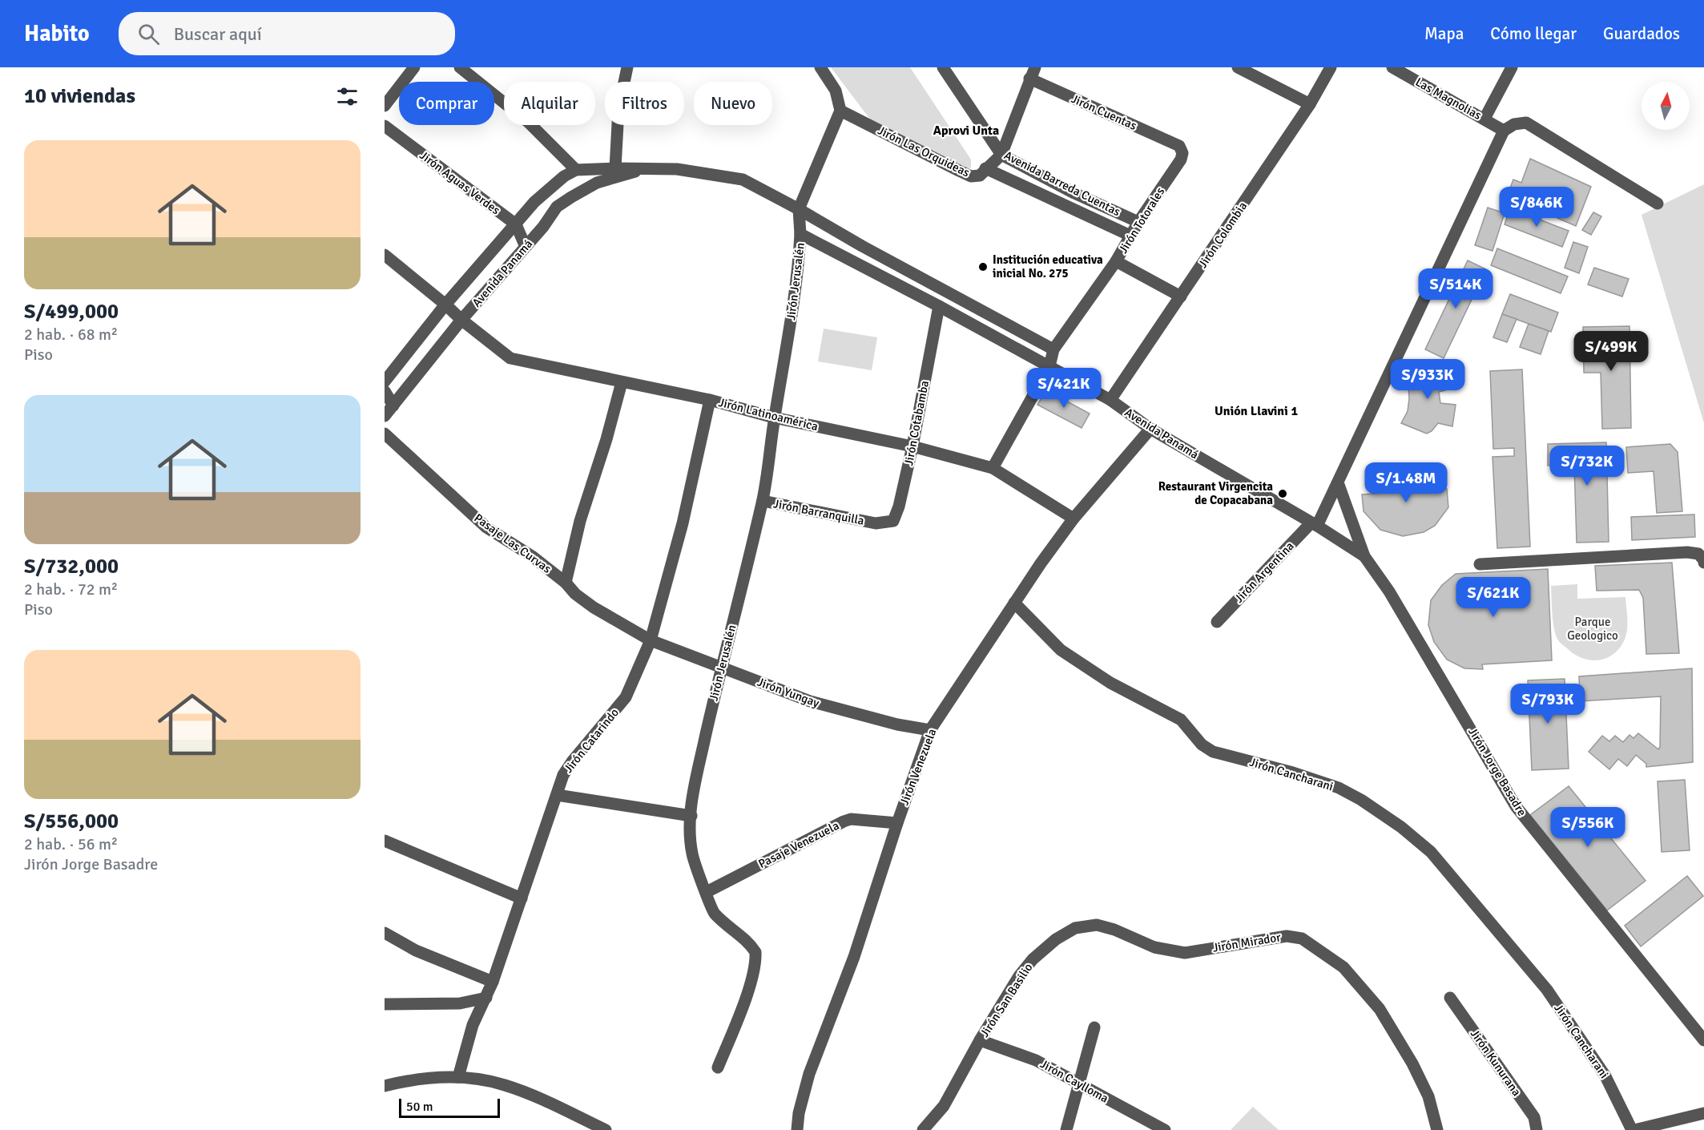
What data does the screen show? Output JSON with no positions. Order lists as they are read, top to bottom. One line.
{"streets":{"street":["Las Magnolias","Jirón Cuentas","Jirón Las Orquideas","Jirón Aguas Verdes","Avenida Barreda Cuentas","Jirón Totorales","Jirón Colombia","Avenida Panamá","Jirón Jerusalén","Jirón Latinoamérica","Jirón Cotabamba","Jirón Barranquilla","Pasaje Las Curvas","Jirón Argentina","Jirón Yungay","Jirón Catarindo","Jirón Venezuela","Jirón Jorge Basadre","Jirón Cancharani","Pasaje Venezuela","Jirón Mirador","Jirón San Basilio","Jirón Kunurana","Jirón Caylloma"]},"crossings":[["Jirón Cuentas","Jirón Totorales"],["Jirón Las Orquideas","Avenida Barreda Cuentas"],["Jirón Aguas Verdes","Avenida Panamá"],["Avenida Barreda Cuentas","Jirón Totorales"],["Jirón Totorales","Avenida Panamá"],["Jirón Totorales","Jirón Latinoamérica"],["Jirón Colombia","Avenida Panamá"],["Avenida Panamá","Jirón Jerusalén"],["Avenida Panamá","Jirón Latinoamérica"],["Avenida Panamá","Jirón Cotabamba"],["Avenida Panamá","Jirón Argentina"],["Avenida Panamá","Jirón Venezuela"],["Avenida Panamá","Jirón Jorge Basadre"],["Jirón Jerusalén","Jirón Latinoamérica"],["Jirón Jerusalén","Jirón Barranquilla"],["Jirón Jerusalén","Jirón Yungay"],["Jirón Jerusalén","Pasaje Venezuela"],["Jirón Latinoamérica","Jirón Cotabamba"],["Jirón Latinoamérica","Jirón Catarindo"],["Jirón Latinoamérica","Jirón Venezuela"],["Jirón Cotabamba","Jirón Barranquilla"],["Pasaje Las Curvas","Jirón Yungay"],["Pasaje Las Curvas","Jirón Catarindo"],["Jirón Yungay","Jirón Catarindo"],["Jirón Yungay","Jirón Venezuela"],["Jirón Venezuela","Jirón Cancharani"],["Jirón Venezuela","Pasaje Venezuela"],["Jirón Mirador","Jirón San Basilio"],["Jirón San Basilio","Jirón Caylloma"]],"districts":["Aprovi Unta","Unión Llavini 1"],"parks":["Parque Geologico"],"places":["Institución educativa inicial No. 275","Restaurant Virgencita de Copacabana"],"scale_bar":"50 m","north":"top","page":{"header":"Habito","search":"Buscar aquí","nav":["Mapa","Cómo llegar","Guardados"],"heading":"10 viviendas","chip":["Comprar","Alquilar","Filtros","Nuevo"],"list":[{"name":"S/499,000","note":"2 hab. · 68 m² · Piso"},{"name":"S/732,000","note":"2 hab. · 72 m² · Piso"},{"name":"S/556,000","note":"2 hab. · 56 m² · Jirón Jorge Basadre"}],"price":["S/846K","S/514K","S/499K","S/933K","S/421K","S/732K","S/1.48M","S/621K","S/793K","S/556K"],"scale":"50 m"}}
